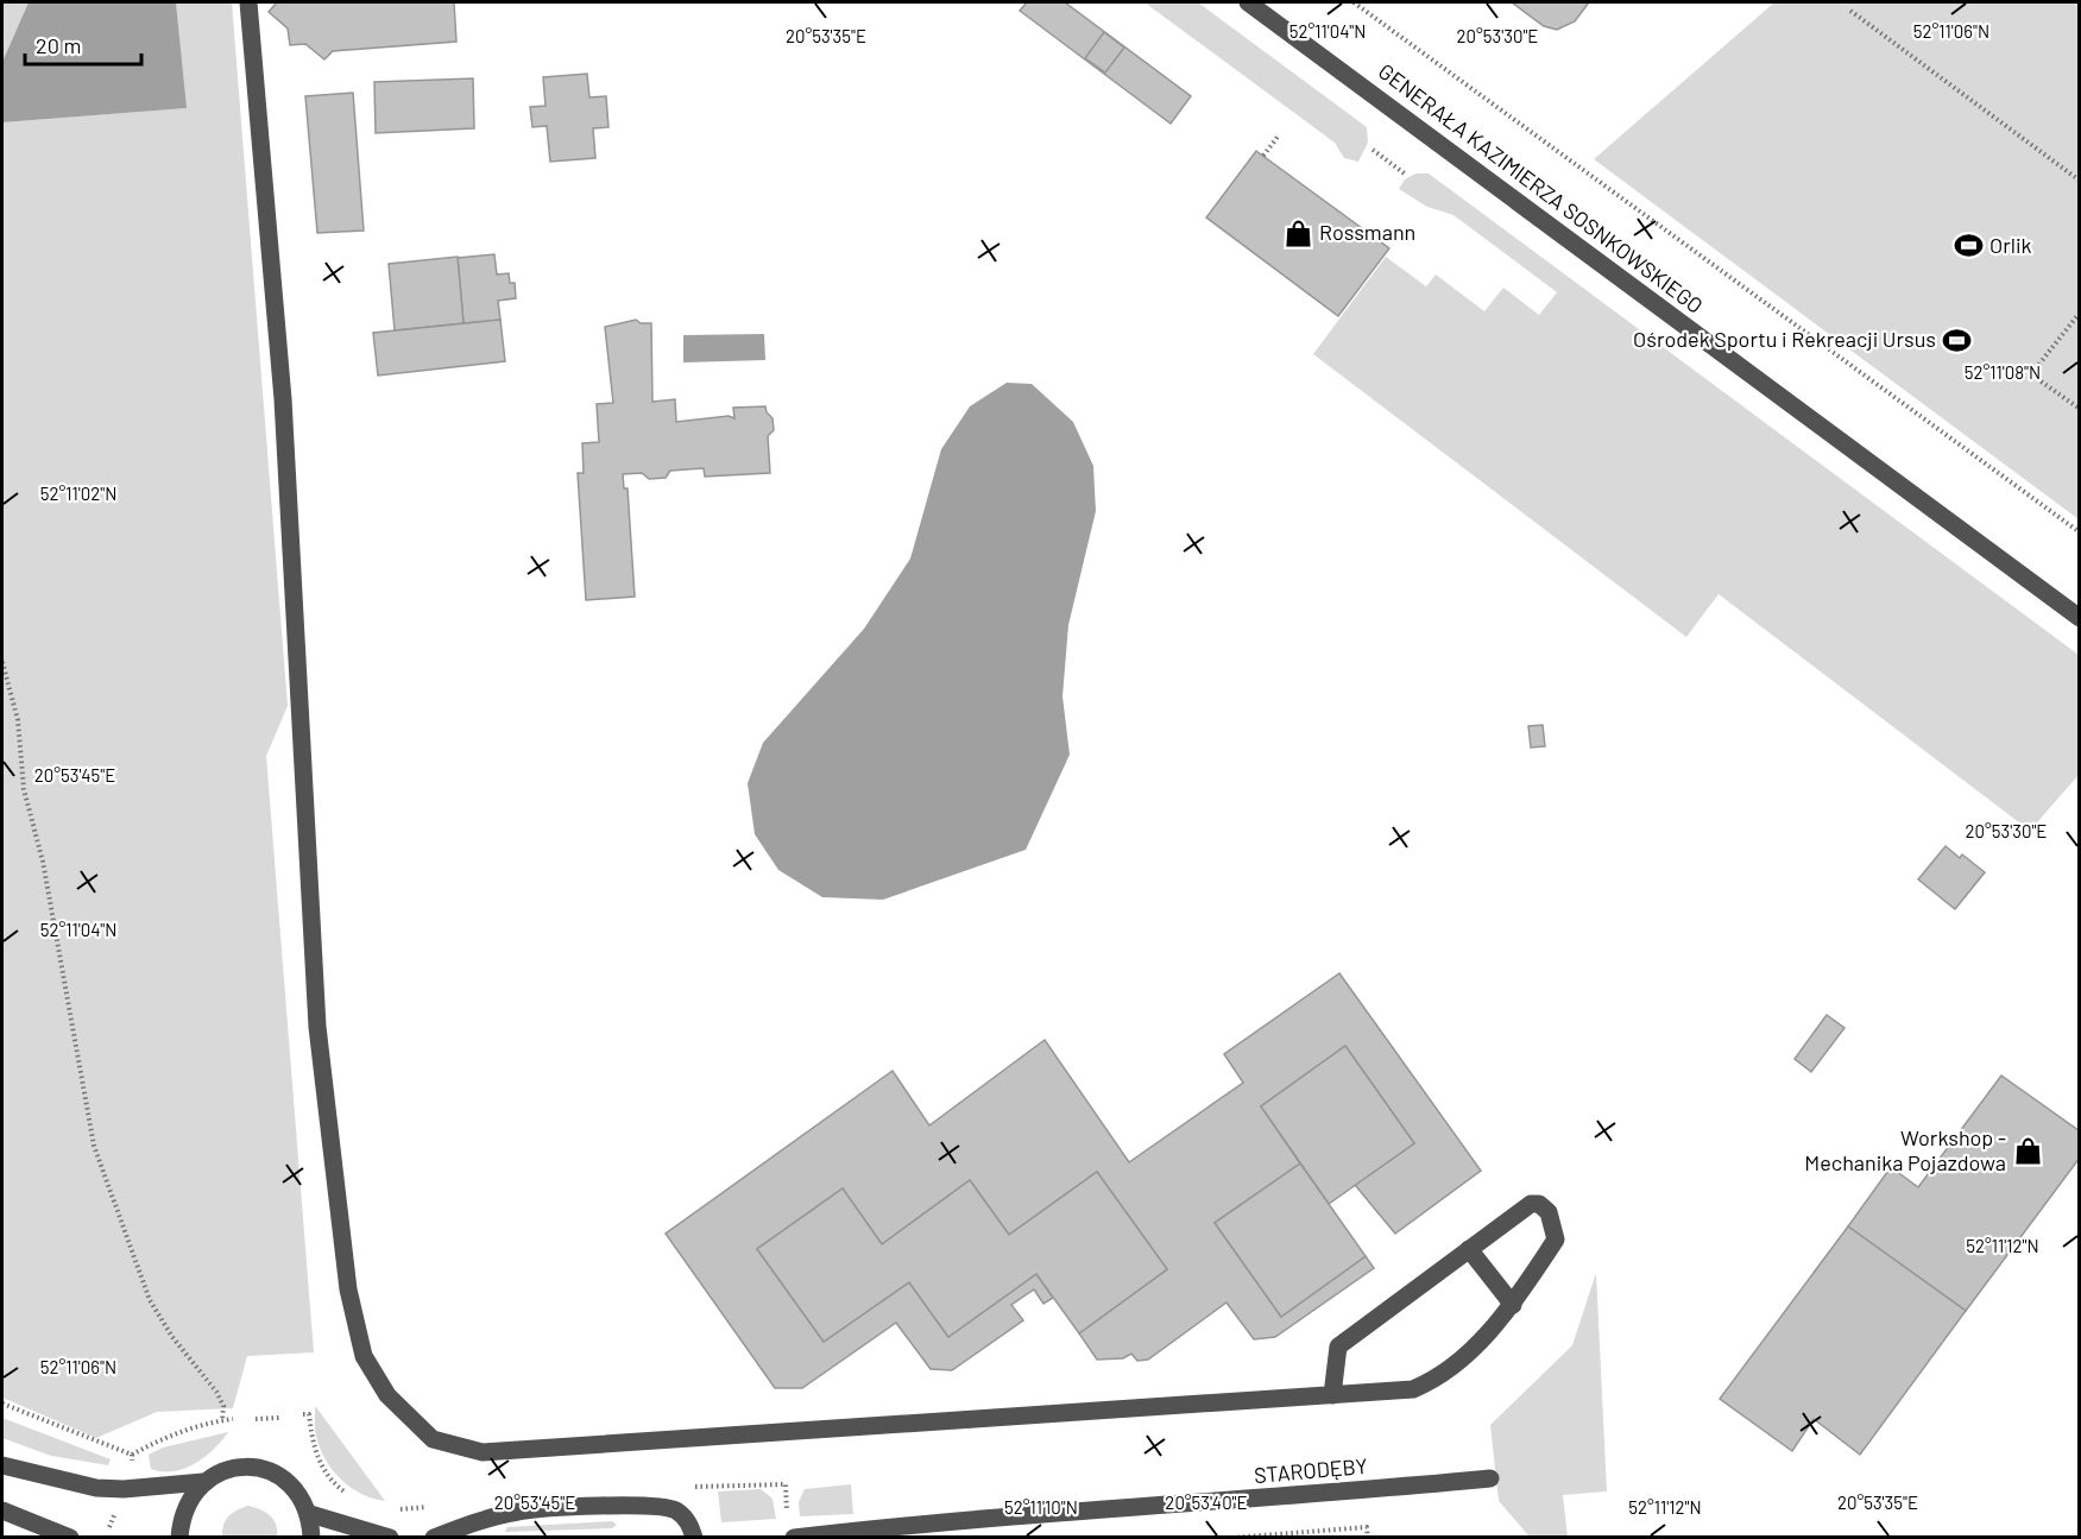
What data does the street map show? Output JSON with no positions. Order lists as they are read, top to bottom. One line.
{"streets":{"street":["GENERAŁA KAZIMIERZA SOSNKOWSKIEGO","STARODĘBY"]},"places":{"shop":["Rossmann","Workshop - Mechanika Pojazdowa"],"sports":["Orlik","Ośrodek Sportu i Rekreacji Ursus"]},"scale_bar":"20 m","coordinates":["52°11'06\"N","52°11'04\"N","20°53'35\"E","20°53'30\"E","52°11'08\"N","52°11'02\"N","20°53'45\"E","52°11'12\"N","20°53'40\"E","52°11'10\"N"]}
